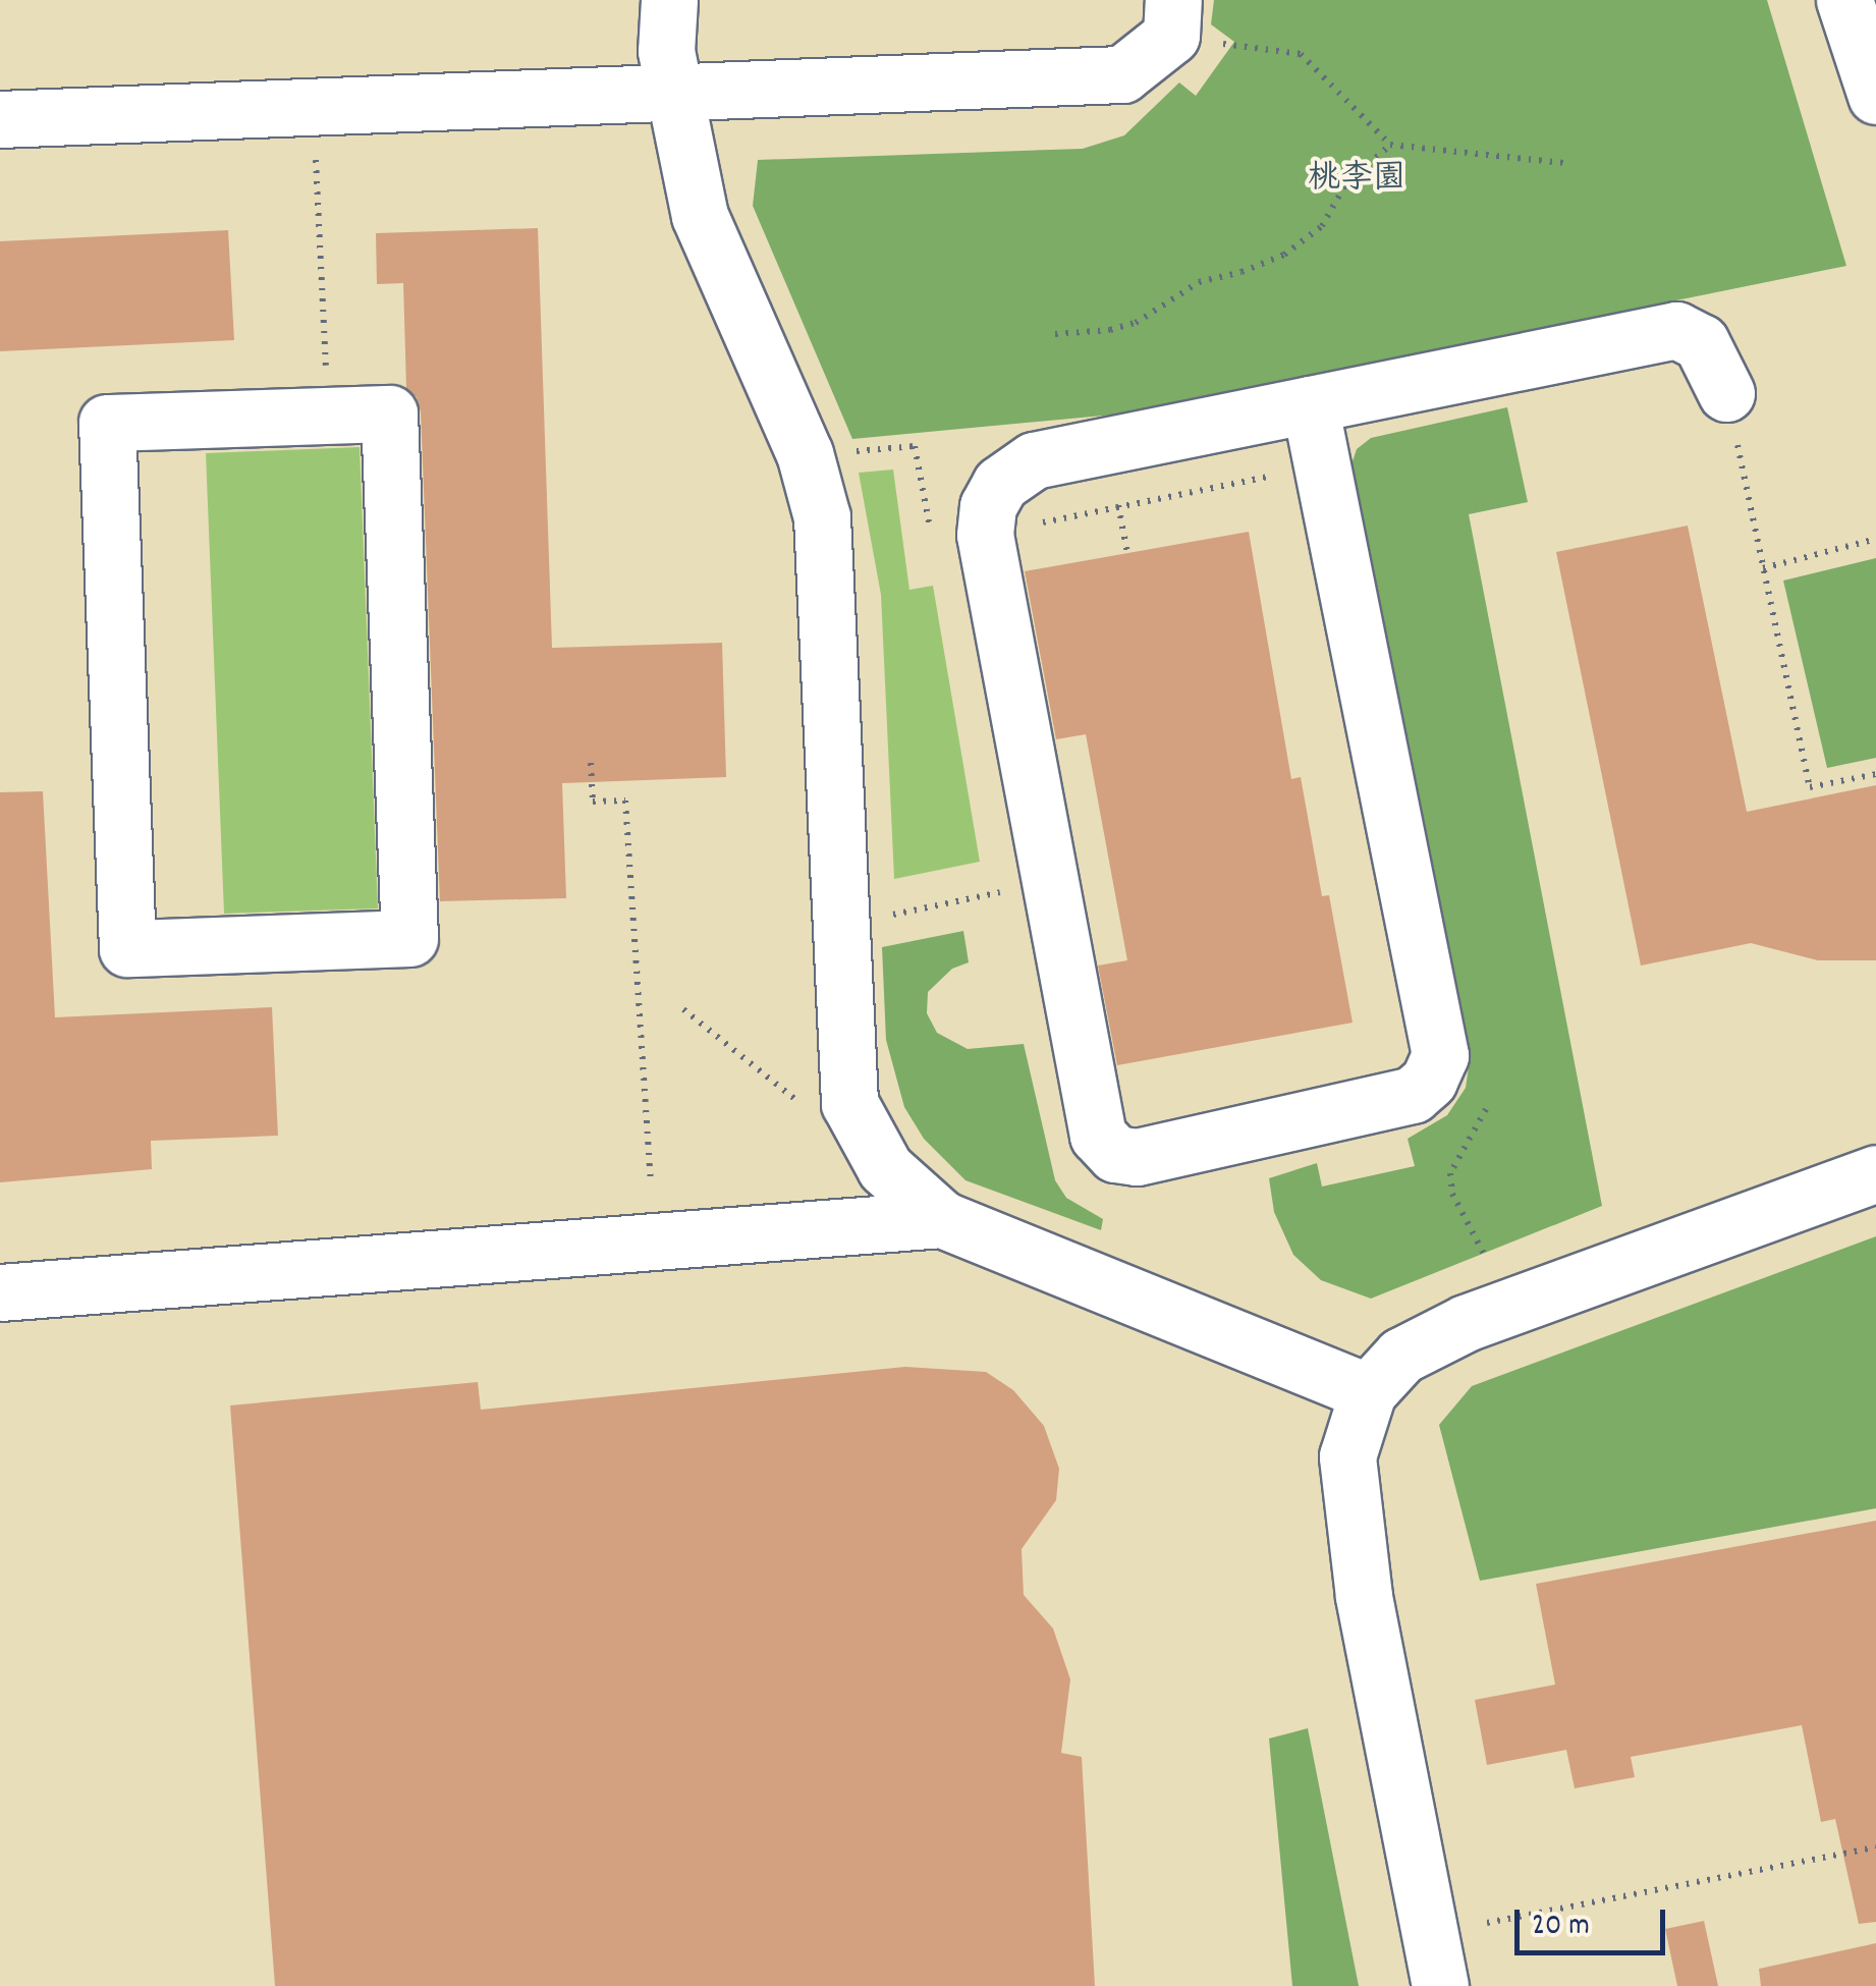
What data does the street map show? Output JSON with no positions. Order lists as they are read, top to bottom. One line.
{"parks":["桃李園"],"scale_bar":"20 m"}
